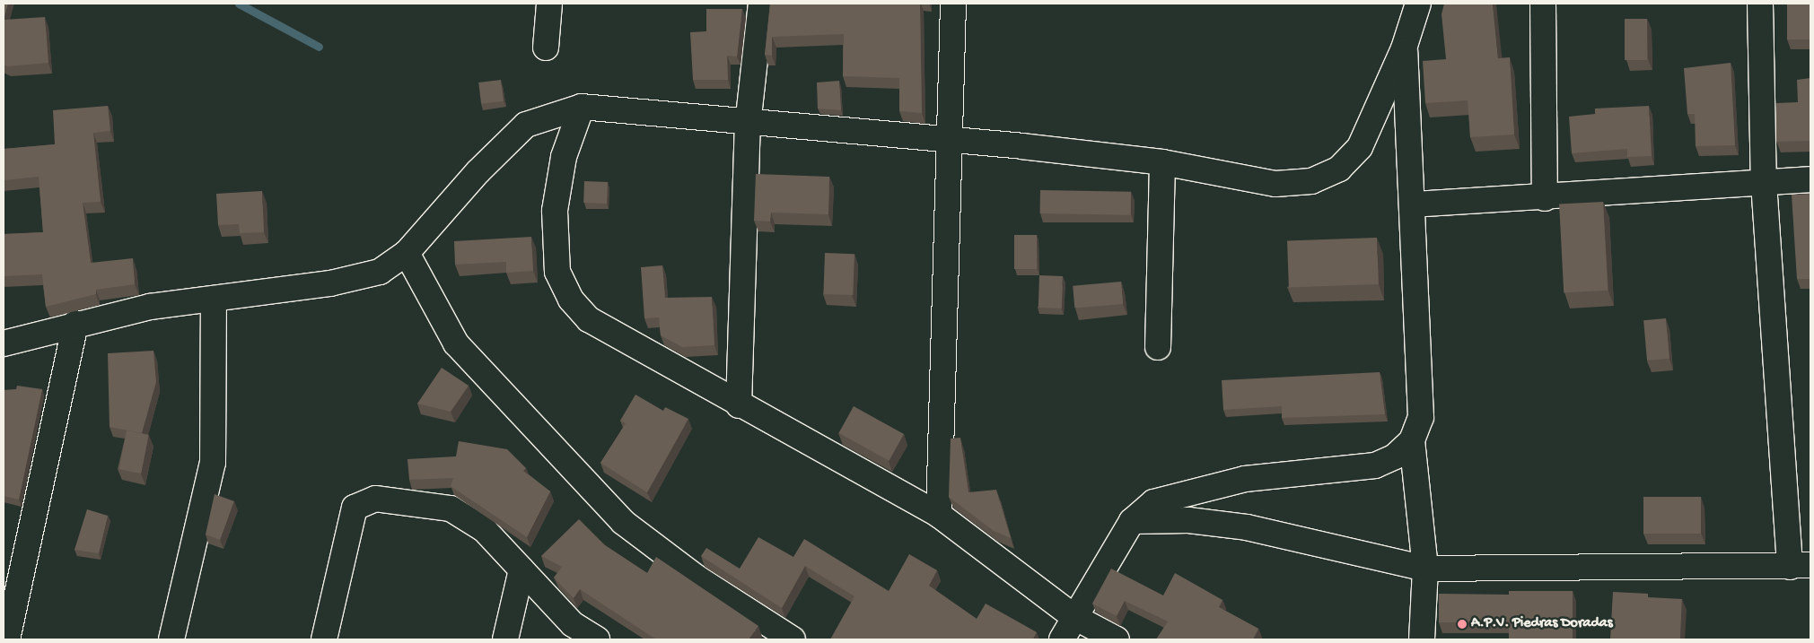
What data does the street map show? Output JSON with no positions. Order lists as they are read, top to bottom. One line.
{"places":["A.P.V. Piedras Doradas"]}
